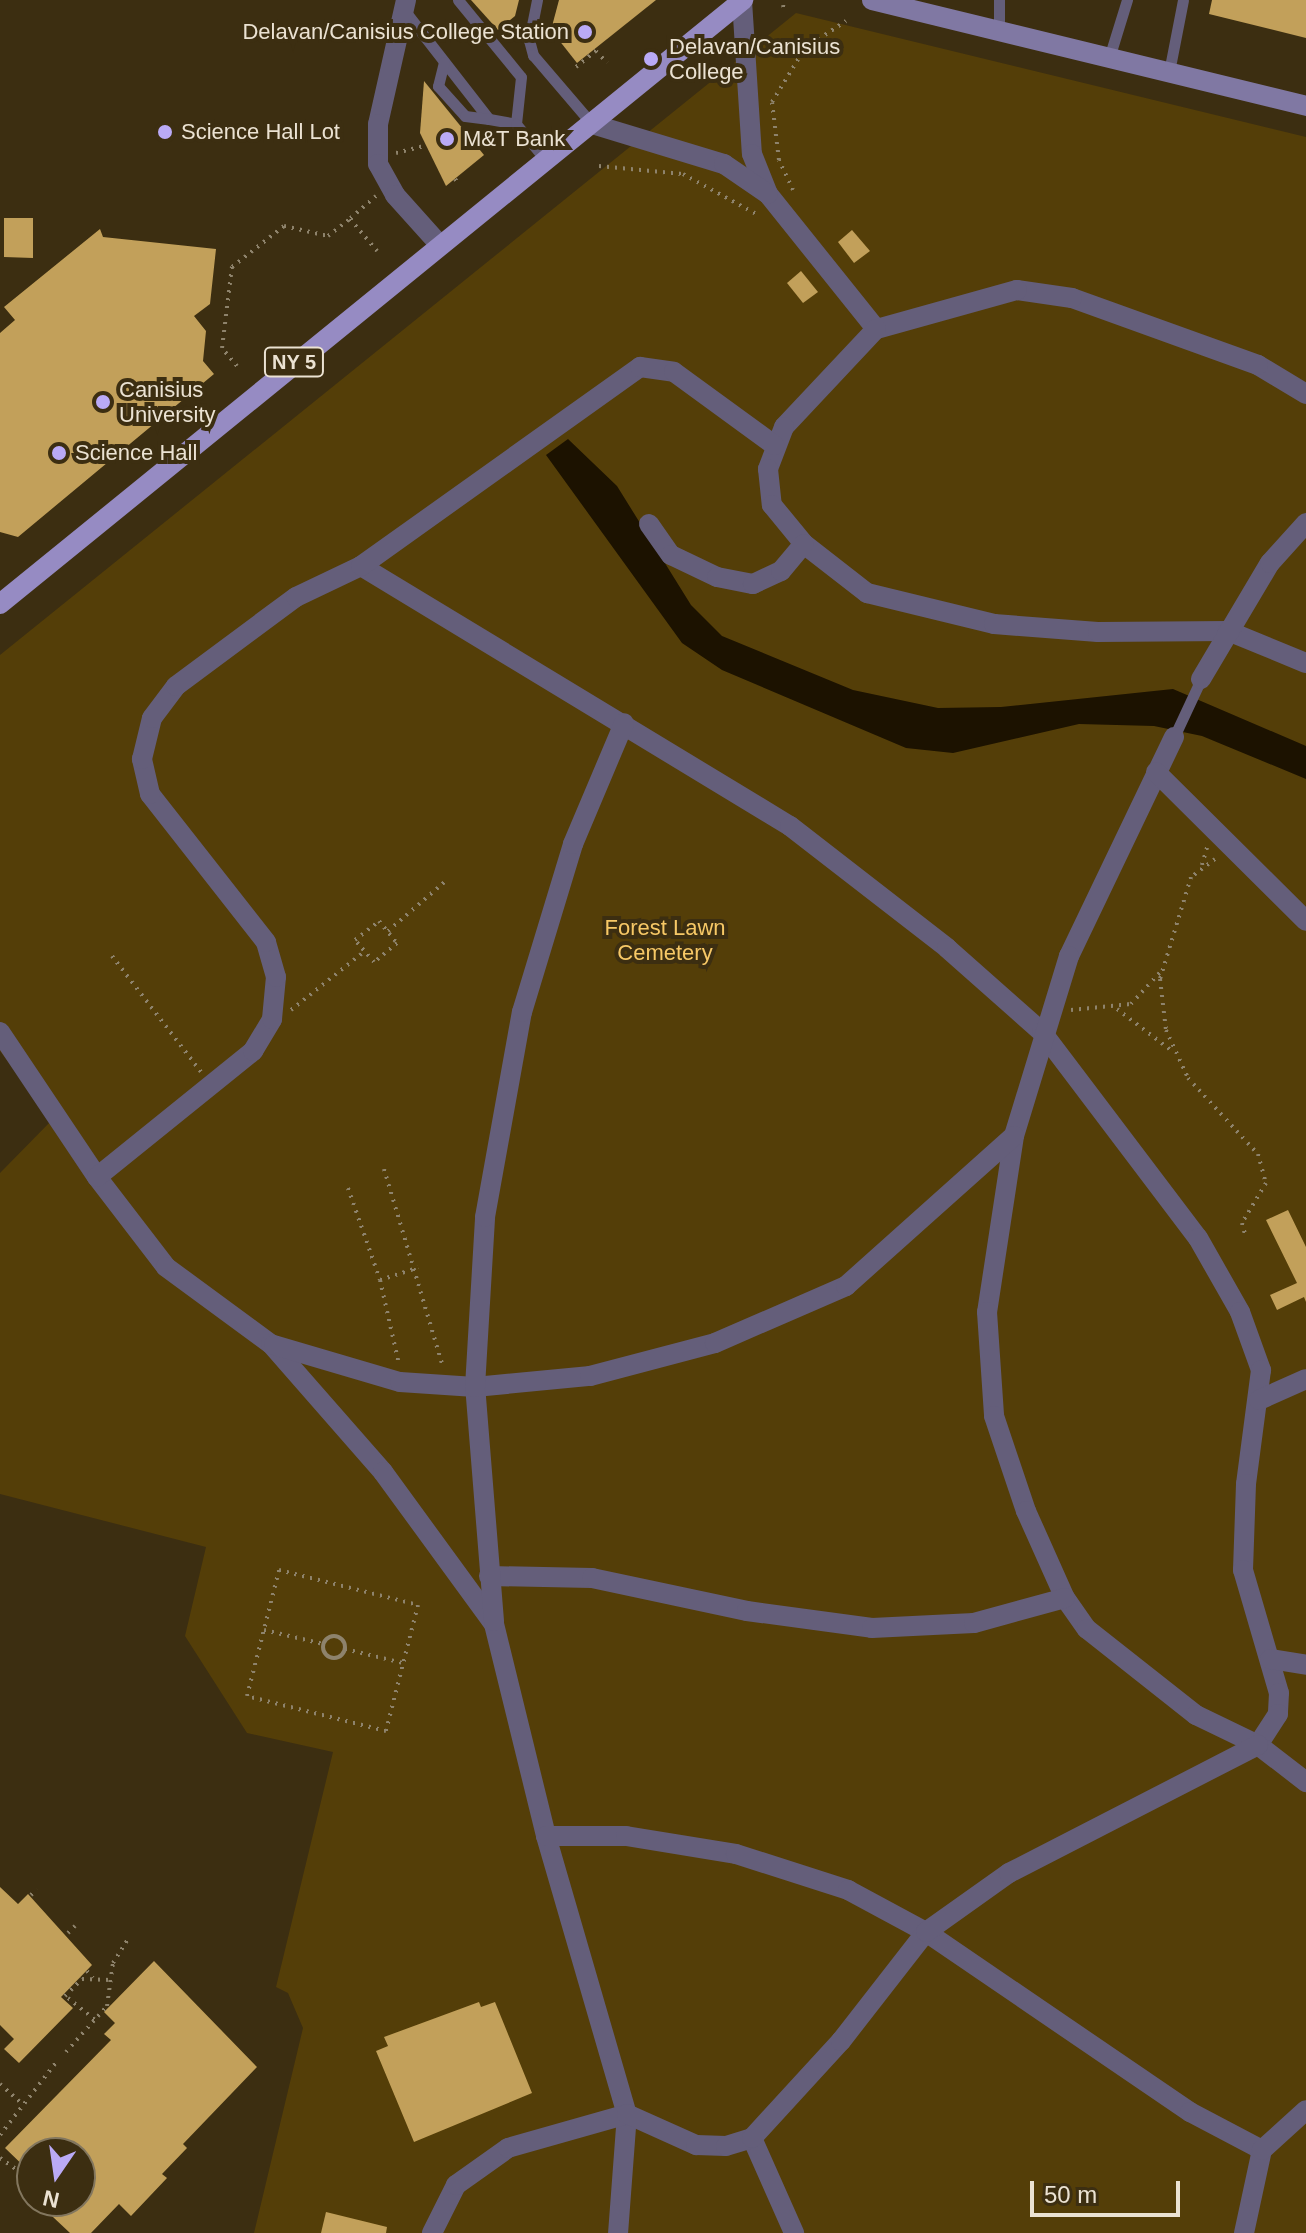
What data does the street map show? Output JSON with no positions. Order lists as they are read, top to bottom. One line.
{"streets":{"main road":["NY 5"]},"parks":["Forest Lawn Cemetery"],"places":["Delavan/Canisius College Station","Delavan/Canisius College","Science Hall Lot","M&T Bank","Canisius University","Science Hall"],"scale_bar":"50 m","north":"bottom"}
